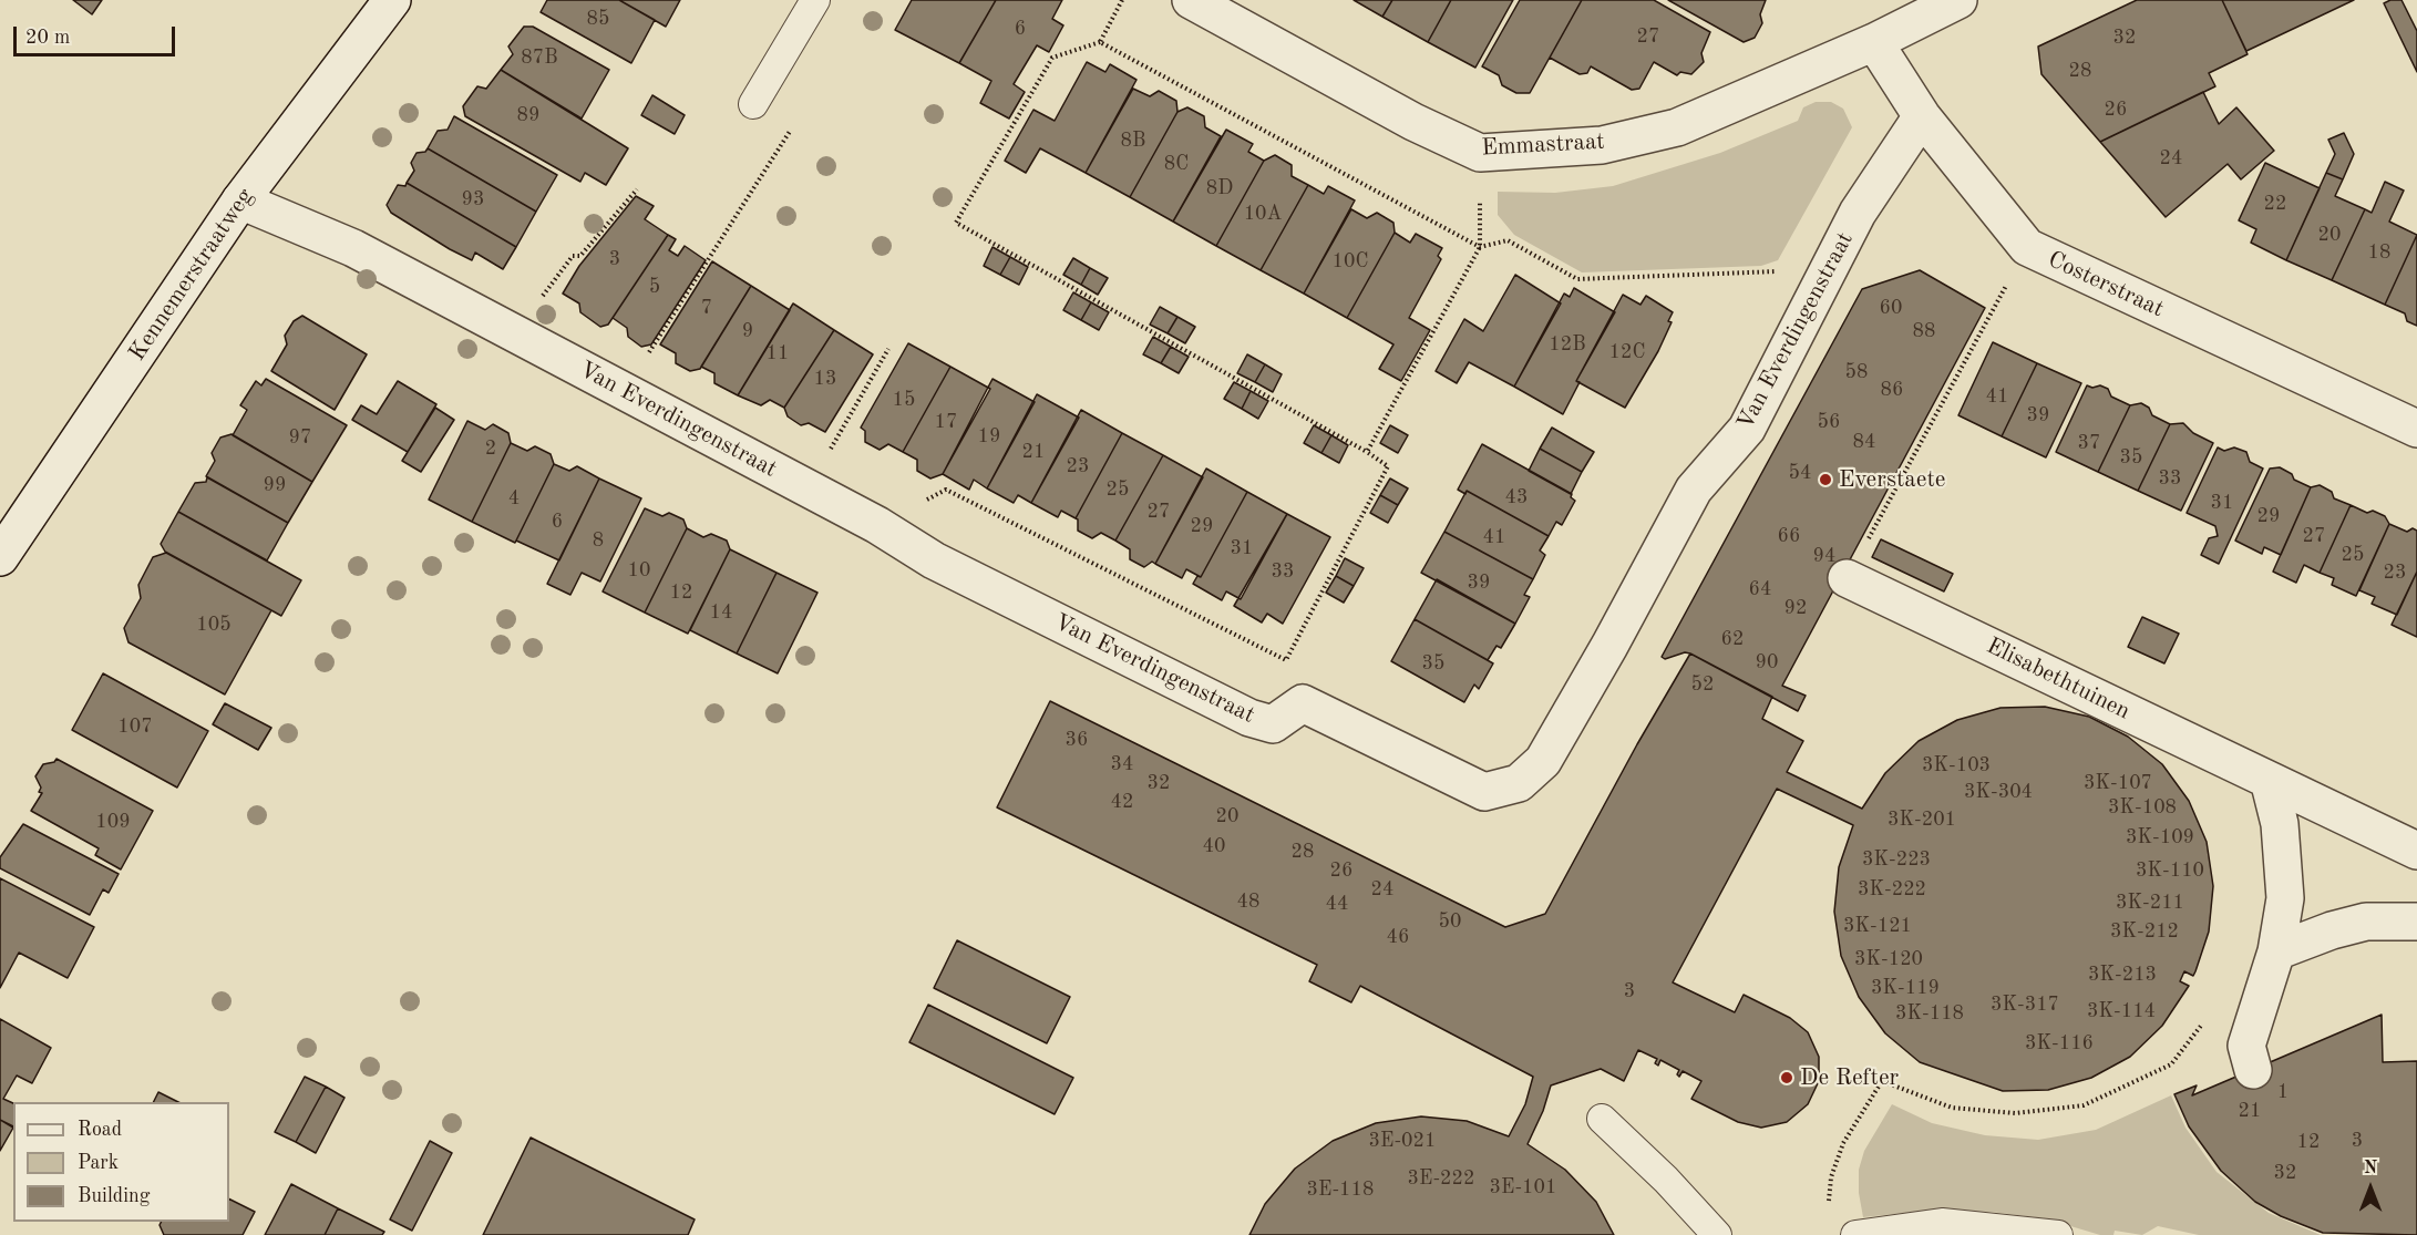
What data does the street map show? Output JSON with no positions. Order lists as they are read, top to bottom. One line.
{"streets":{"street":["Emmastraat","Kennemerstraatweg","Costerstraat","Van Everdingenstraat","Elisabethtuinen"]},"crossings":[["Emmastraat","Costerstraat"],["Kennemerstraatweg","Van Everdingenstraat"],["Costerstraat","Van Everdingenstraat"]],"places":["Everstaete","De Refter"],"house_numbers":["85","6","27","32","87B","28","26","89","8B","24","8C","8D","93","22","10A","20","18","3","10C","5","7","60","9","88","12B","12C","11","58","13","86","41","15","39","17","56","19","97","84","37","2","21","35","23","54","33","99","25","43","4","31","27","29","6","29","66","27","41","8","31","25","94","10","33","23","39","64","12","92","14","105","62","90","35","52","107","36","34","3K-103","32","3K-107","3K-304","42","3K-108","20","3K-201","109","3K-109","40","28","3K-223","26","3K-110","24","3K-222","48","3K-211","44","50","3K-121","3K-212","46","3K-120","3K-213","3K-119","3","3K-317","3K-114","3K-118","3K-116","1","21","3E-021","3","12","32","3E-222","3E-101","3E-118"],"legend":["Road","Park","Building"],"scale_bar":"20 m","north":"top"}
